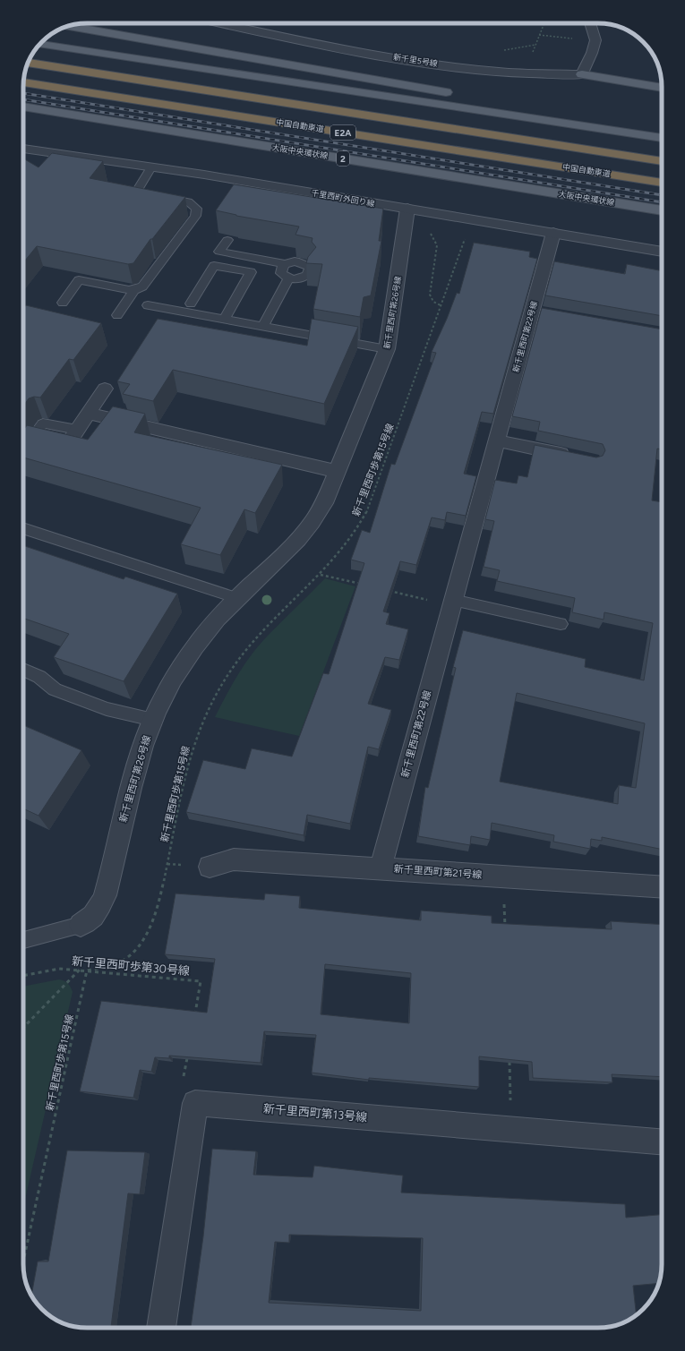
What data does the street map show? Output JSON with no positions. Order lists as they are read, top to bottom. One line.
{"streets":{"highway":["中国自動車道","E2A"],"main road":["大阪中央環状線","2"],"street":["新千里5号線","千里西町外回り線","新千里西町第26号線","新千里西町第22号線","新千里西町第21号線","新千里西町第13号線"],"path":["新千里西町歩第15号線","新千里西町歩第30号線"]},"crossings":[["千里西町外回り線","新千里西町第26号線"],["千里西町外回り線","新千里西町第22号線"],["新千里西町第22号線","新千里西町第21号線"],["新千里西町歩第15号線","新千里西町歩第30号線"]]}
